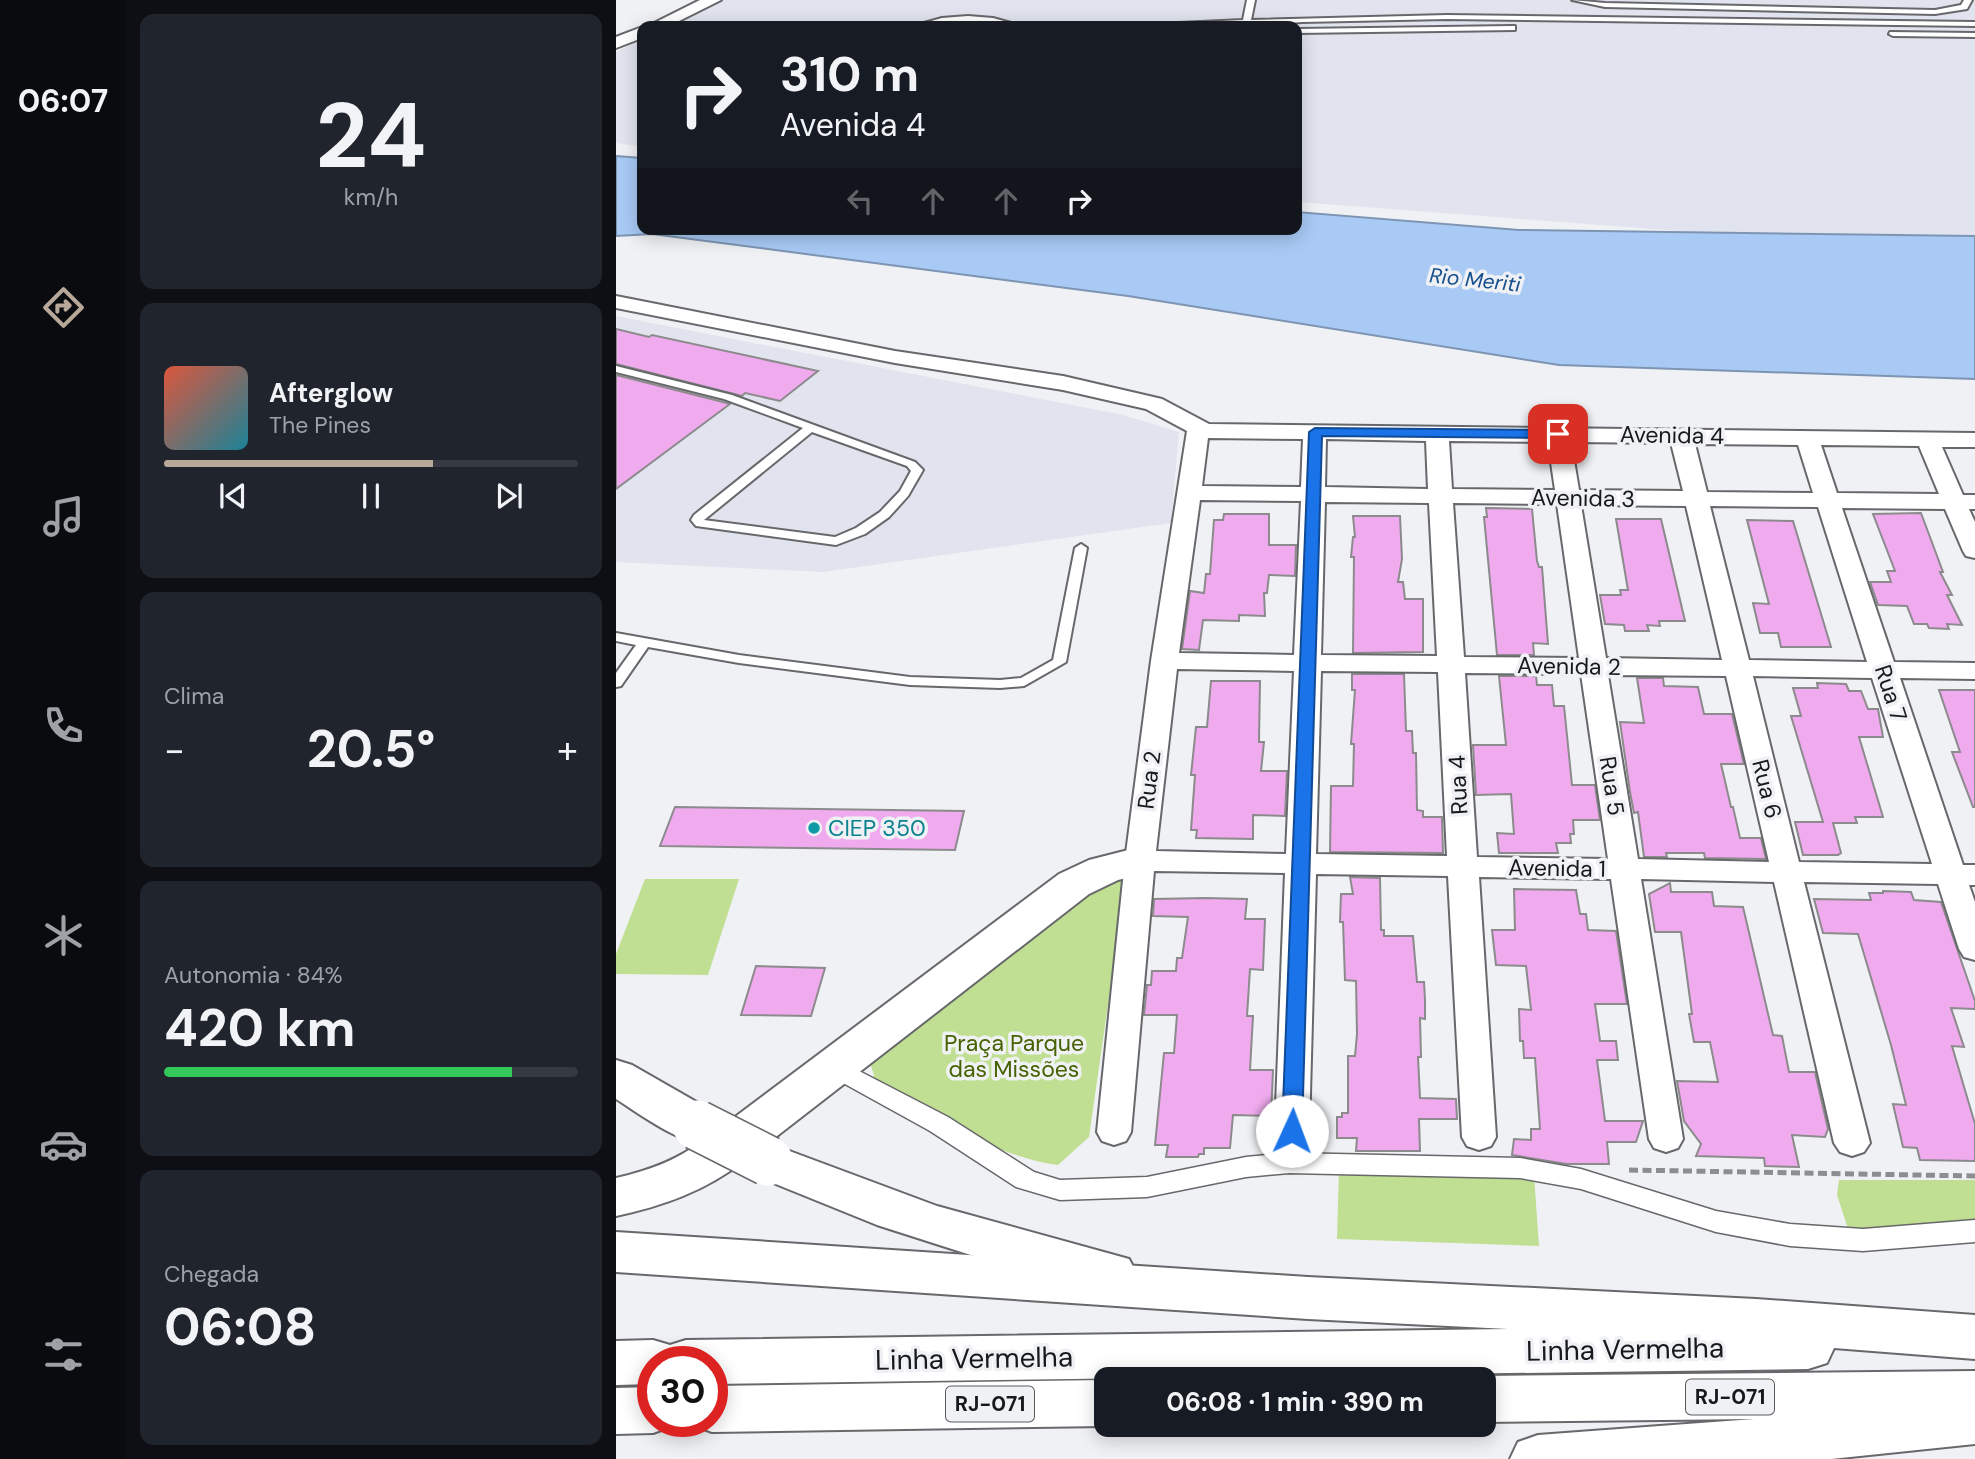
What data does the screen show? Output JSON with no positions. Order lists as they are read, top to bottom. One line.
{"streets":{"highway":["Linha Vermelha","RJ-071"],"street":["Avenida 4","Avenida 3","Avenida 2","Rua 7","Rua 2","Rua 4","Rua 5","Rua 6","Avenida 1"]},"crossings":[["Avenida 4","Rua 7"],["Avenida 4","Rua 2"],["Avenida 4","Rua 4"],["Avenida 4","Rua 5"],["Avenida 4","Rua 6"],["Avenida 3","Rua 7"],["Avenida 3","Rua 2"],["Avenida 3","Rua 4"],["Avenida 3","Rua 5"],["Avenida 3","Rua 6"],["Avenida 2","Rua 7"],["Avenida 2","Rua 2"],["Avenida 2","Rua 4"],["Avenida 2","Rua 5"],["Avenida 2","Rua 6"],["Rua 7","Avenida 1"],["Rua 2","Avenida 1"],["Rua 4","Avenida 1"],["Rua 5","Avenida 1"],["Rua 6","Avenida 1"]],"water":["Rio Meriti"],"parks":["Praça Parque das Missões"],"places":["CIEP 350"],"page":{"tabs":"06:07","tile":[["24","km/h"],"Clima",["Autonomia · 84%","420 km"],["Chegada","06:08"]],"turn":["310 m","Avenida 4"],"song":["Afterglow","The Pines"],"heat":["−","20.5°","+"],"limit":"30","trip":"06:08 · 1 min · 390 m"}}
